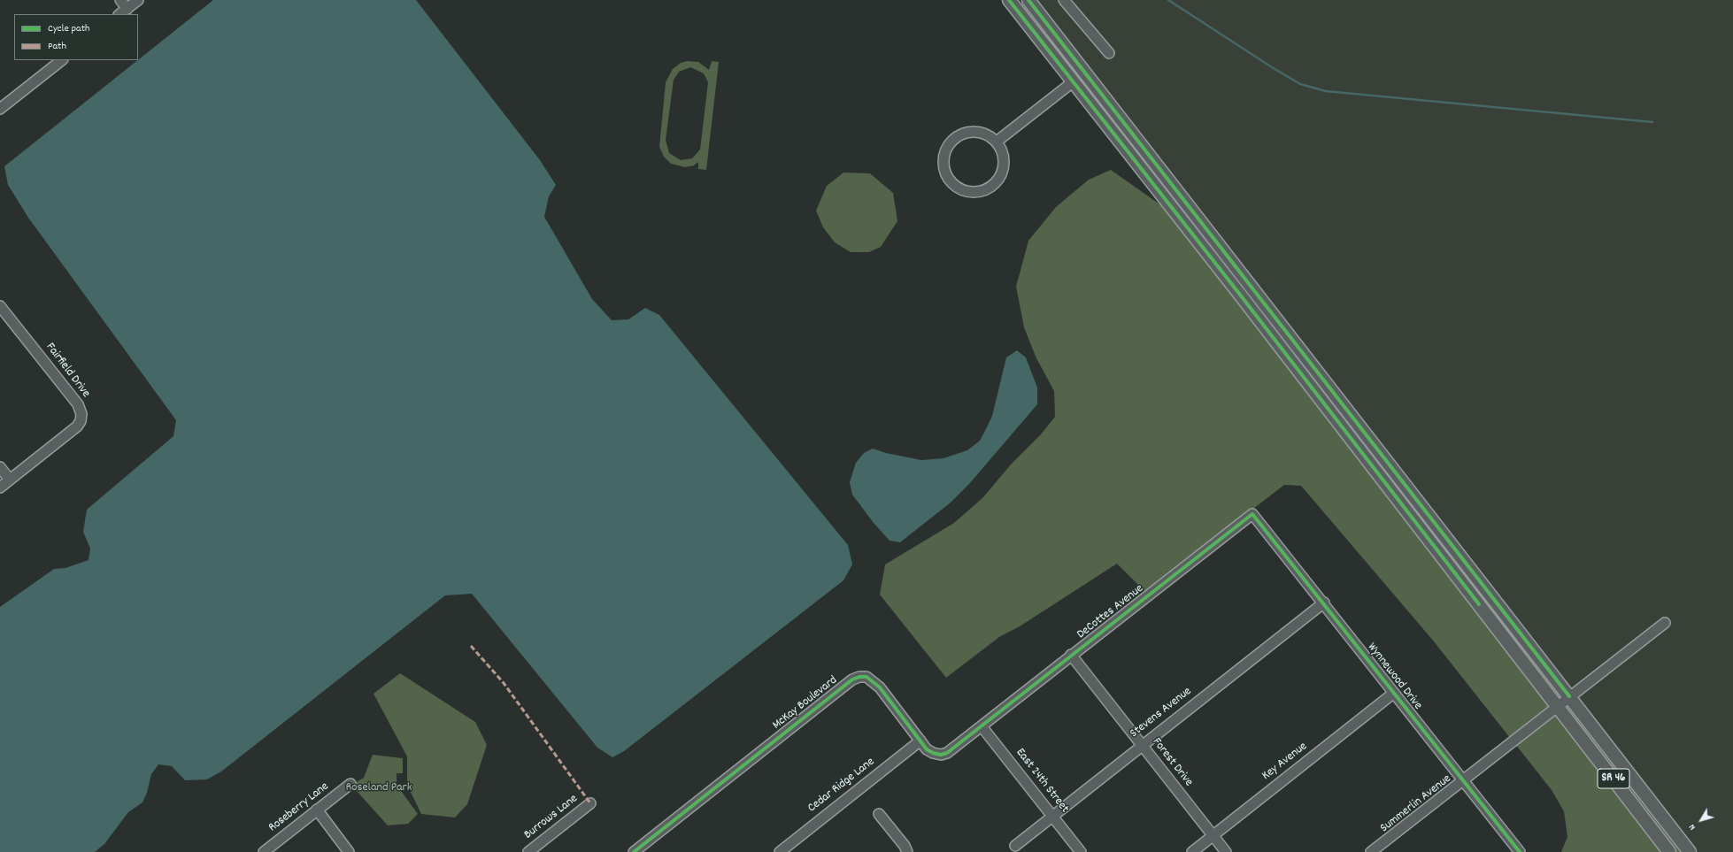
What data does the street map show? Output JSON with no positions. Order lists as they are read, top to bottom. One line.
{"streets":{"main road":["SR 46"],"street":["Fairfield Drive","DeCottes Avenue","Wynnewood Drive","McKay Boulevard","Stevens Avenue","Key Avenue","Forest Drive","East 24th Street","Cedar Ridge Lane","Summerlin Avenue","Roseberry Lane","Burrows Lane"]},"crossings":[["DeCottes Avenue","Wynnewood Drive"],["DeCottes Avenue","McKay Boulevard"],["DeCottes Avenue","Forest Drive"],["DeCottes Avenue","East 24th Street"],["Wynnewood Drive","Stevens Avenue"],["Wynnewood Drive","Key Avenue"],["Wynnewood Drive","Summerlin Avenue"],["McKay Boulevard","East 24th Street"],["McKay Boulevard","Cedar Ridge Lane"],["Stevens Avenue","Forest Drive"],["Stevens Avenue","East 24th Street"],["Key Avenue","Forest Drive"],["SR 46","Summerlin Avenue"]],"parks":["Roseland Park"],"legend":["Cycle path","Path"],"north":"bottom left"}
